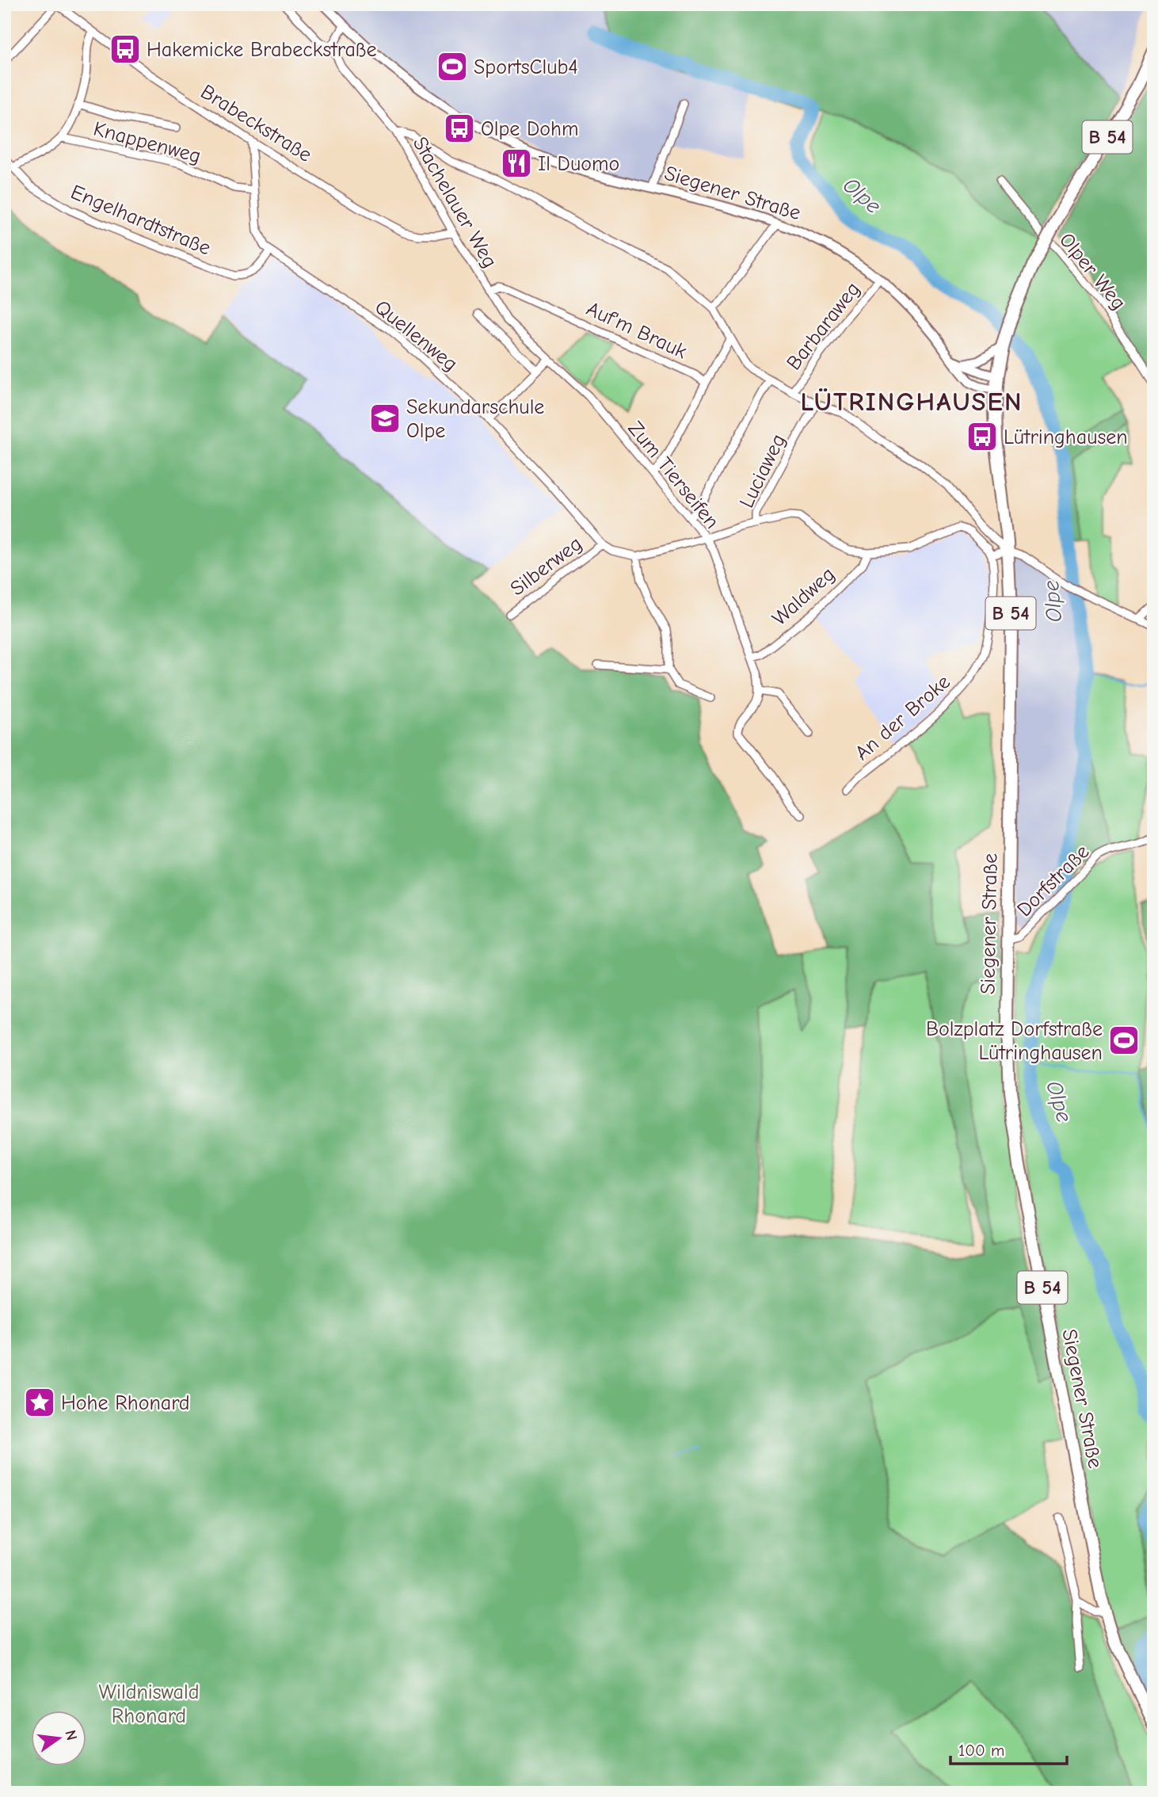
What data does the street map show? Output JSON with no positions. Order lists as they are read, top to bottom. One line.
{"streets":{"main road":["B 54","Siegener Straße"],"street":["Brabeckstraße","Knappenweg","Stachelauer Weg","Engelhardtstraße","Olper Weg","Barbaraweg","Auf'm Brauk","Quellenweg","Luciaweg","Zum Tierseifen","Silberweg","Waldweg","An der Broke","Dorfstraße"]},"crossings":[["Brabeckstraße","Stachelauer Weg"],["Brabeckstraße","Quellenweg"],["B 54","Siegener Straße"],["Knappenweg","Quellenweg"],["Siegener Straße","Barbaraweg"],["Siegener Straße","Dorfstraße"],["Stachelauer Weg","Auf'm Brauk"],["Stachelauer Weg","Zum Tierseifen"],["Engelhardtstraße","Quellenweg"],["Quellenweg","Silberweg"],["Zum Tierseifen","Waldweg"]],"districts":["LÜTRINGHAUSEN"],"water":["Olpe"],"parks":["Wildniswald Rhonard"],"places":{"bus stop":["Hakemicke Brabeckstraße","Olpe Dohm","Lütringhausen"],"sports":["SportsClub4","Bolzplatz Dorfstraße Lütringhausen"],"restaurant":["Il Duomo"],"school or university":["Sekundarschule Olpe"],"place":["Hohe Rhonard"]},"scale_bar":"100 m","north":"right"}
